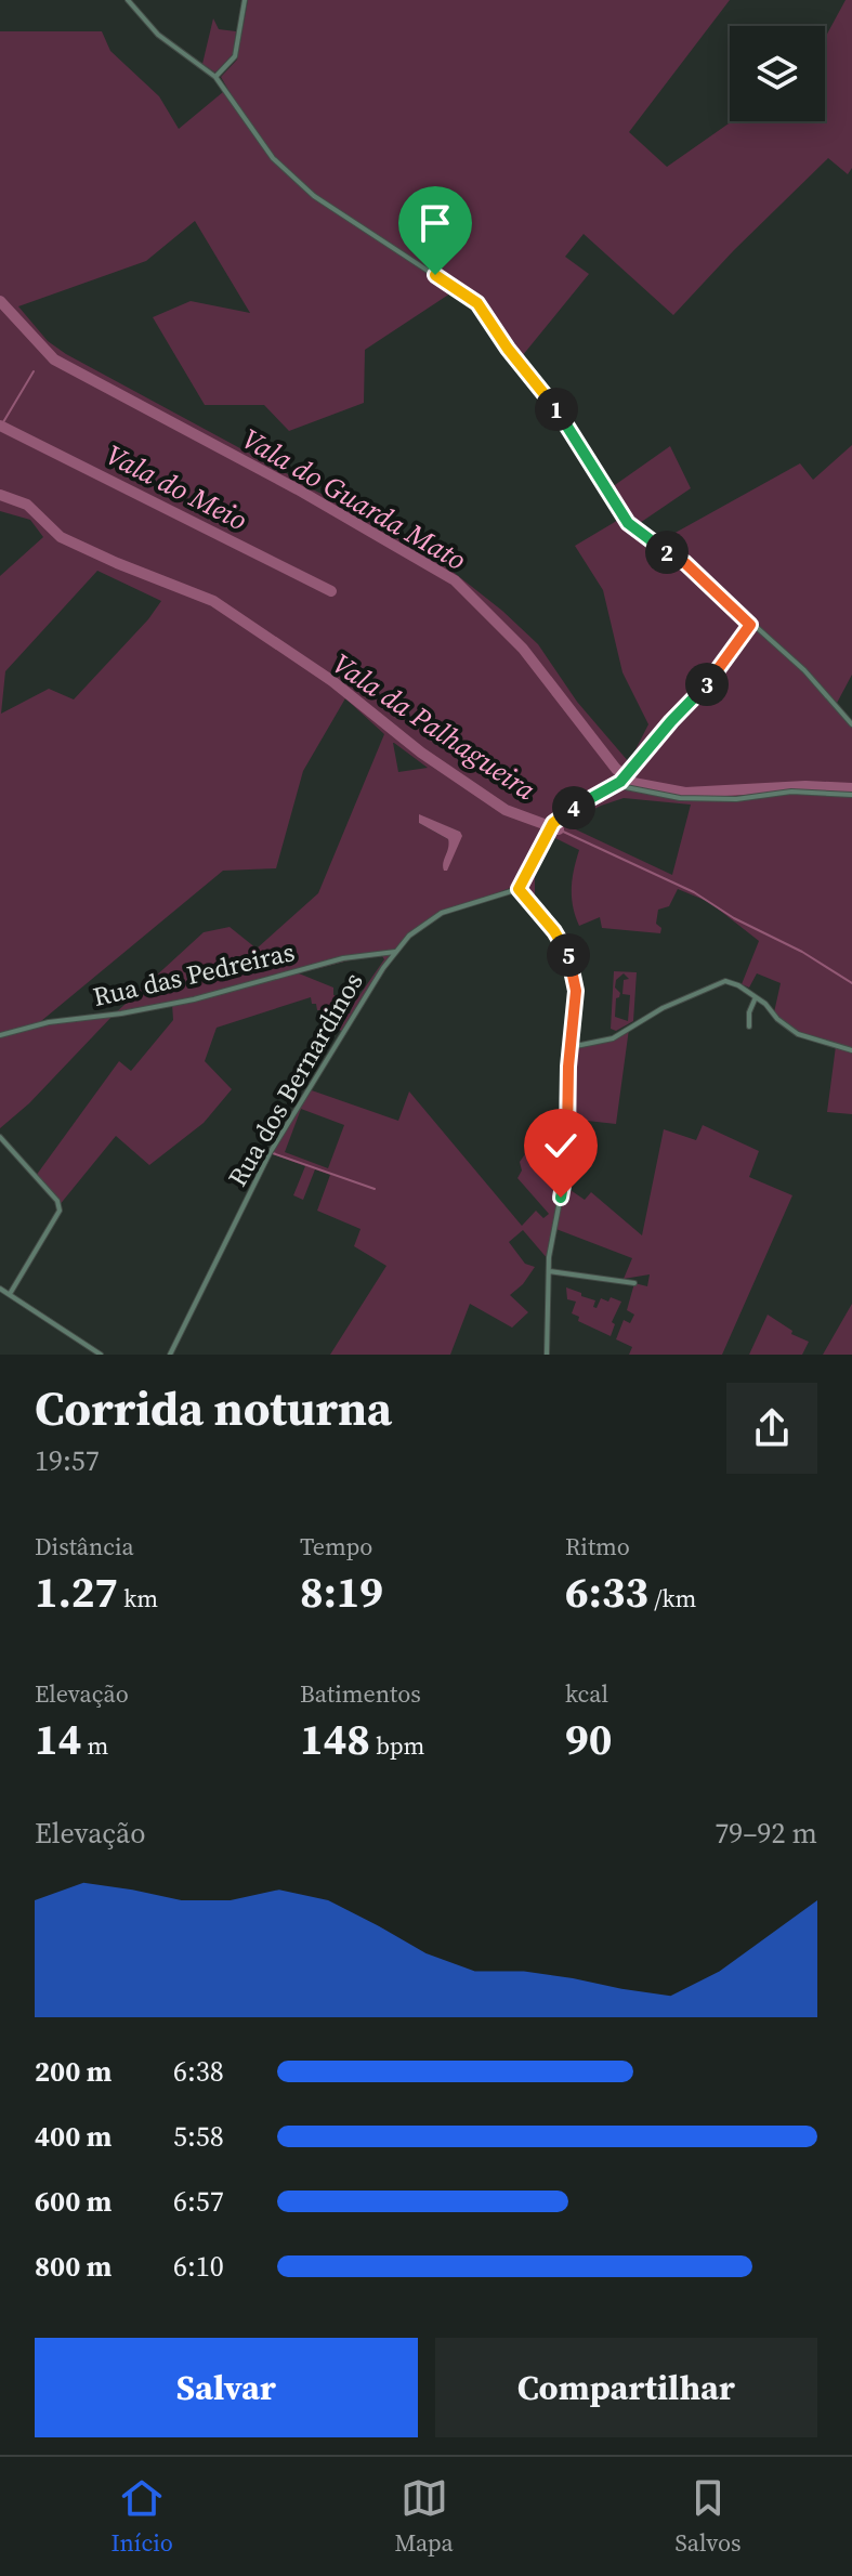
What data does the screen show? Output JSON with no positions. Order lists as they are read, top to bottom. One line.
{"streets":{"street":["Rua das Pedreiras","Rua dos Bernardinos"]},"crossings":[["Rua das Pedreiras","Rua dos Bernardinos"]],"water":["Vala do Meio","Vala do Guarda Mato","Vala da Palhagueira"],"page":{"pins":["1","2","3","4","5"],"heading":["Corrida noturna","19:57"],"stats":[["Distância","1.27 km"],["Tempo","8:19"],["Ritmo","6:33 /km"],["Elevação","14 m"],["Batimentos","148 bpm"],["kcal","90"]],"chart":["Elevação","79–92 m"],"list":[{"name":"200 m","note":"6:38"},{"name":"400 m","note":"5:58"},{"name":"600 m","note":"6:57"},{"name":"800 m","note":"6:10"}],"buttons":["Salvar","Compartilhar"],"tabs":["Início","Mapa","Salvos"]}}
